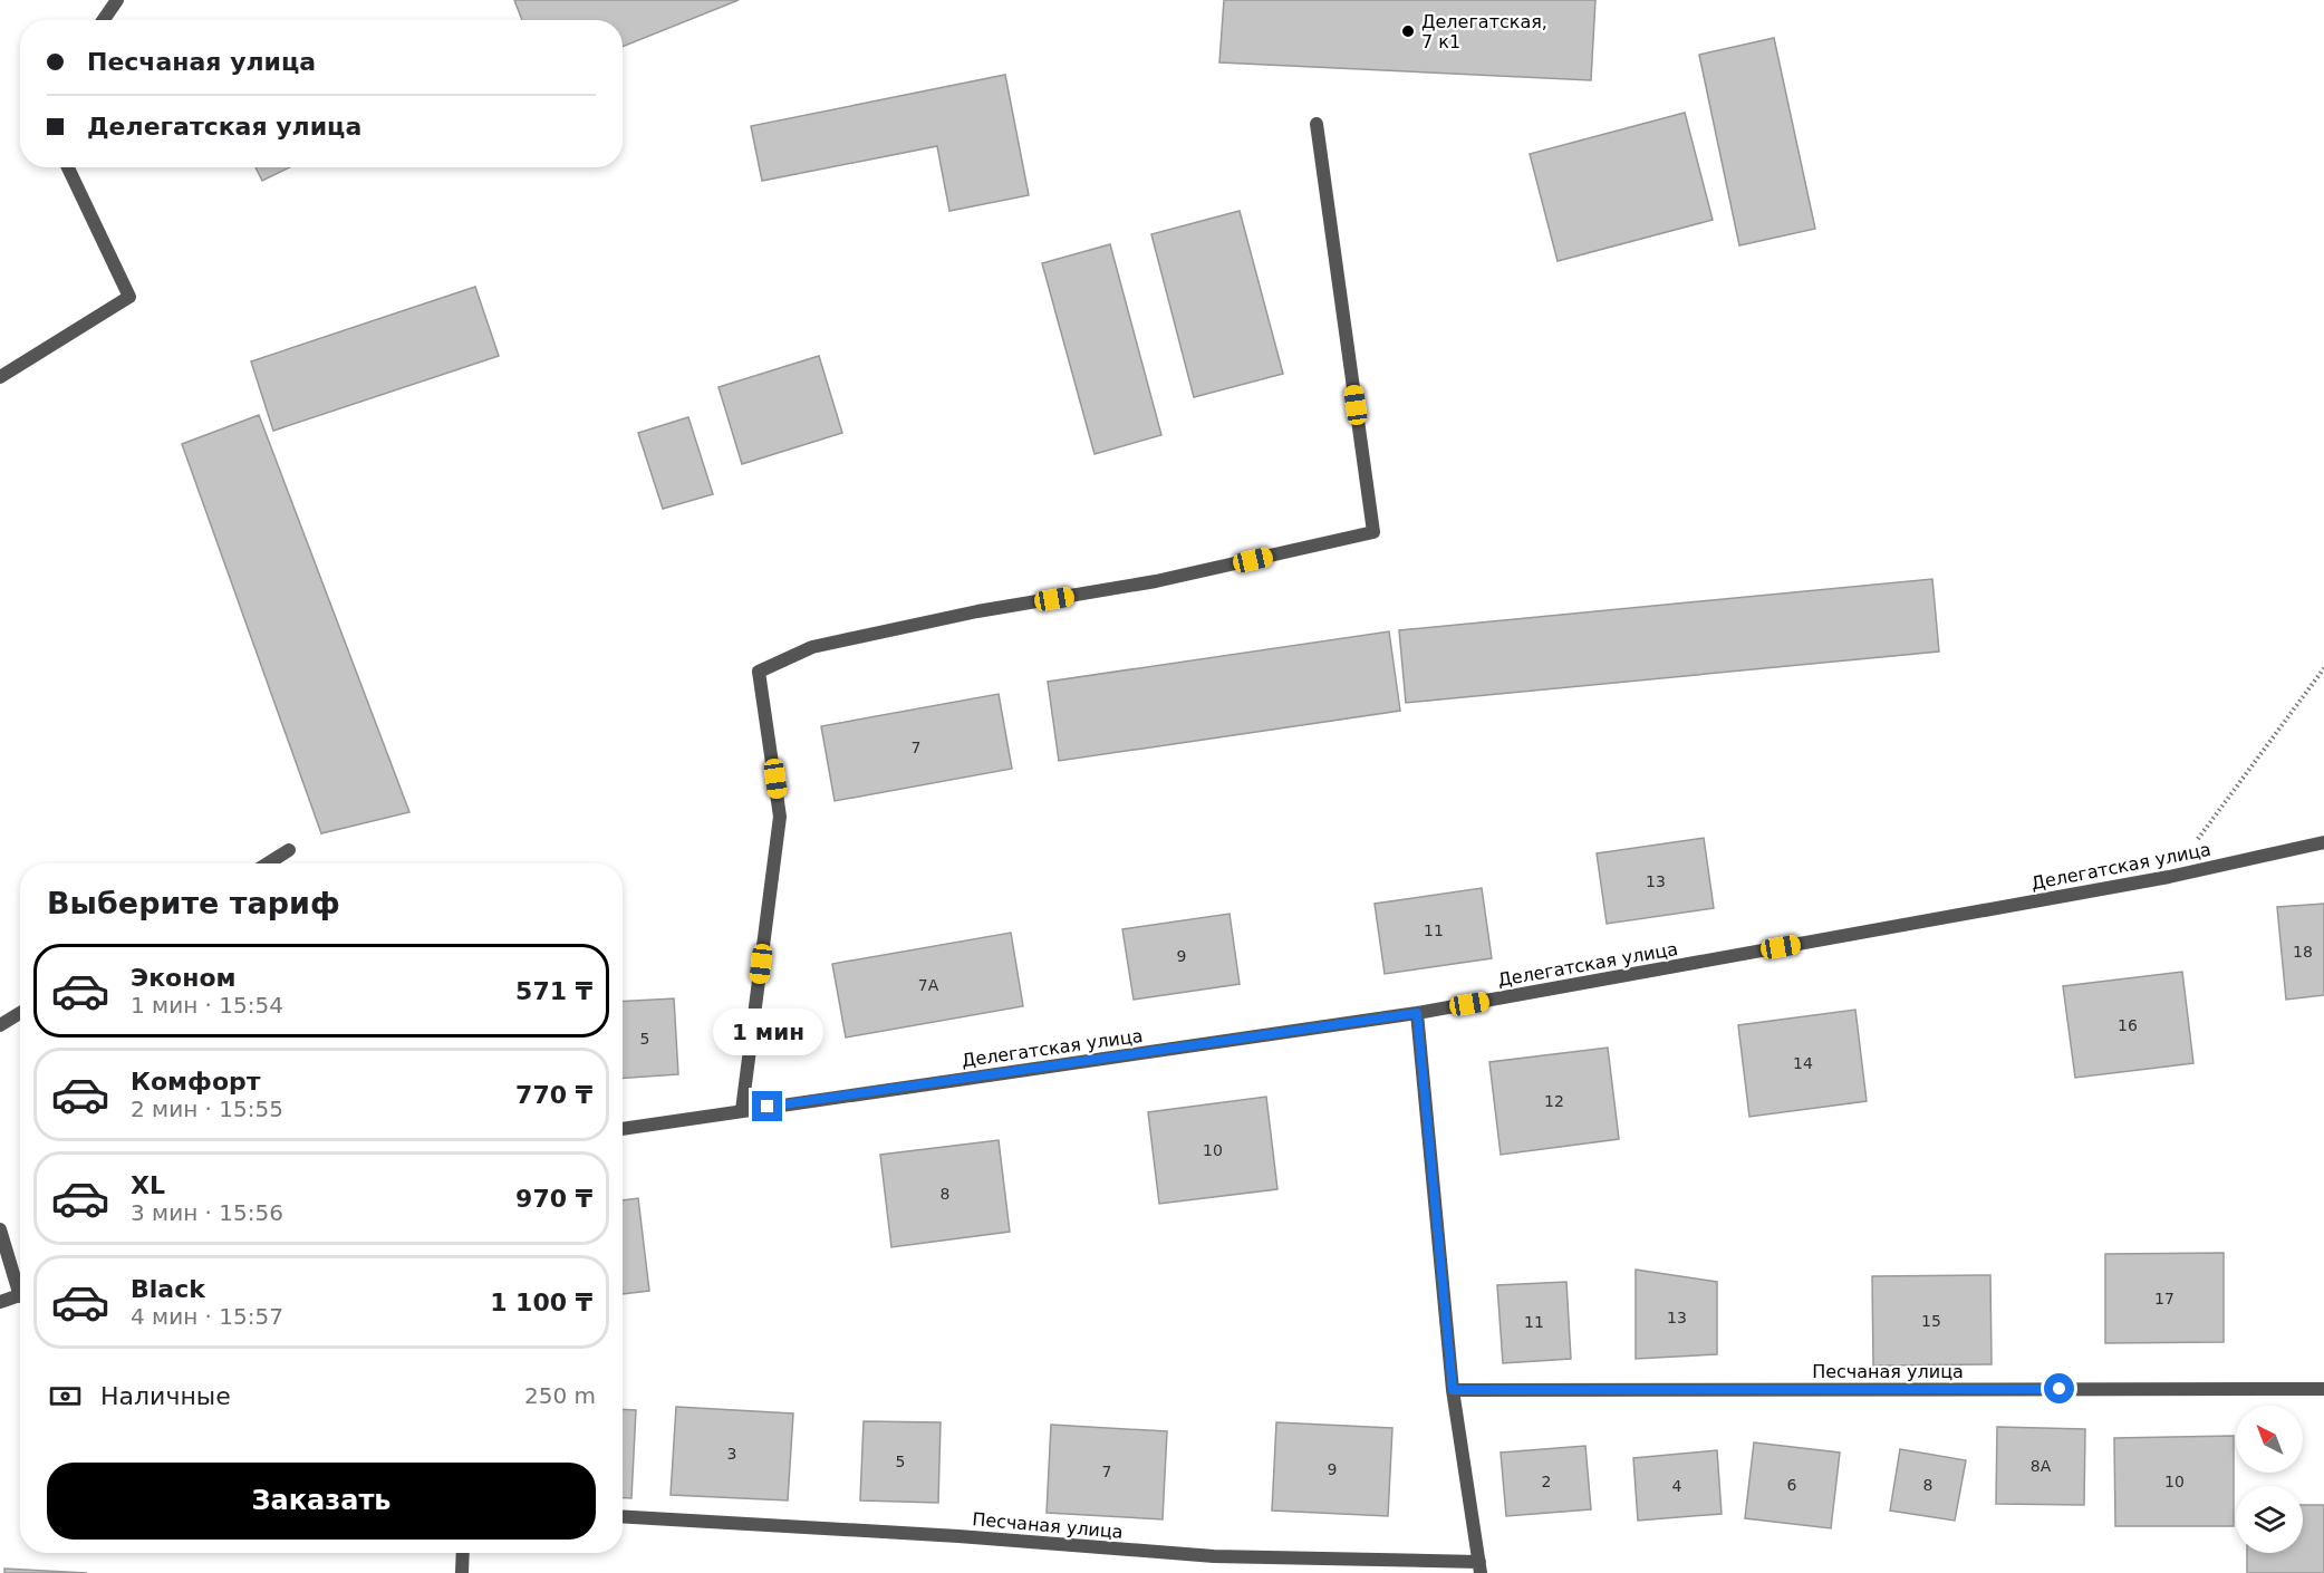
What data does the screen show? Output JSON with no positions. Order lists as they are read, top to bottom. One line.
{"streets":{"street":["Делегатская улица","Песчаная улица"]},"places":["Делегатская, 7 к1"],"house_numbers":["7","13","11","18","9","7А","16","5","14","12","10","8","17","13","15","11","3","5","8А","9","7","2","10","6","8","4"],"north":"top left","page":{"banner":["Песчаная улица","Делегатская улица"],"heading":"Выберите тариф","list":[{"name":"Эконом","note":"1 мин · 15:54","value":"571 ₸"},{"name":"Комфорт","note":"2 мин · 15:55","value":"770 ₸"},{"name":"XL","note":"3 мин · 15:56","value":"970 ₸"},{"name":"Black","note":"4 мин · 15:57","value":"1 100 ₸"}],"bubble":"1 мин","pay":["Наличные","250 m"],"buttons":"Заказать"}}
